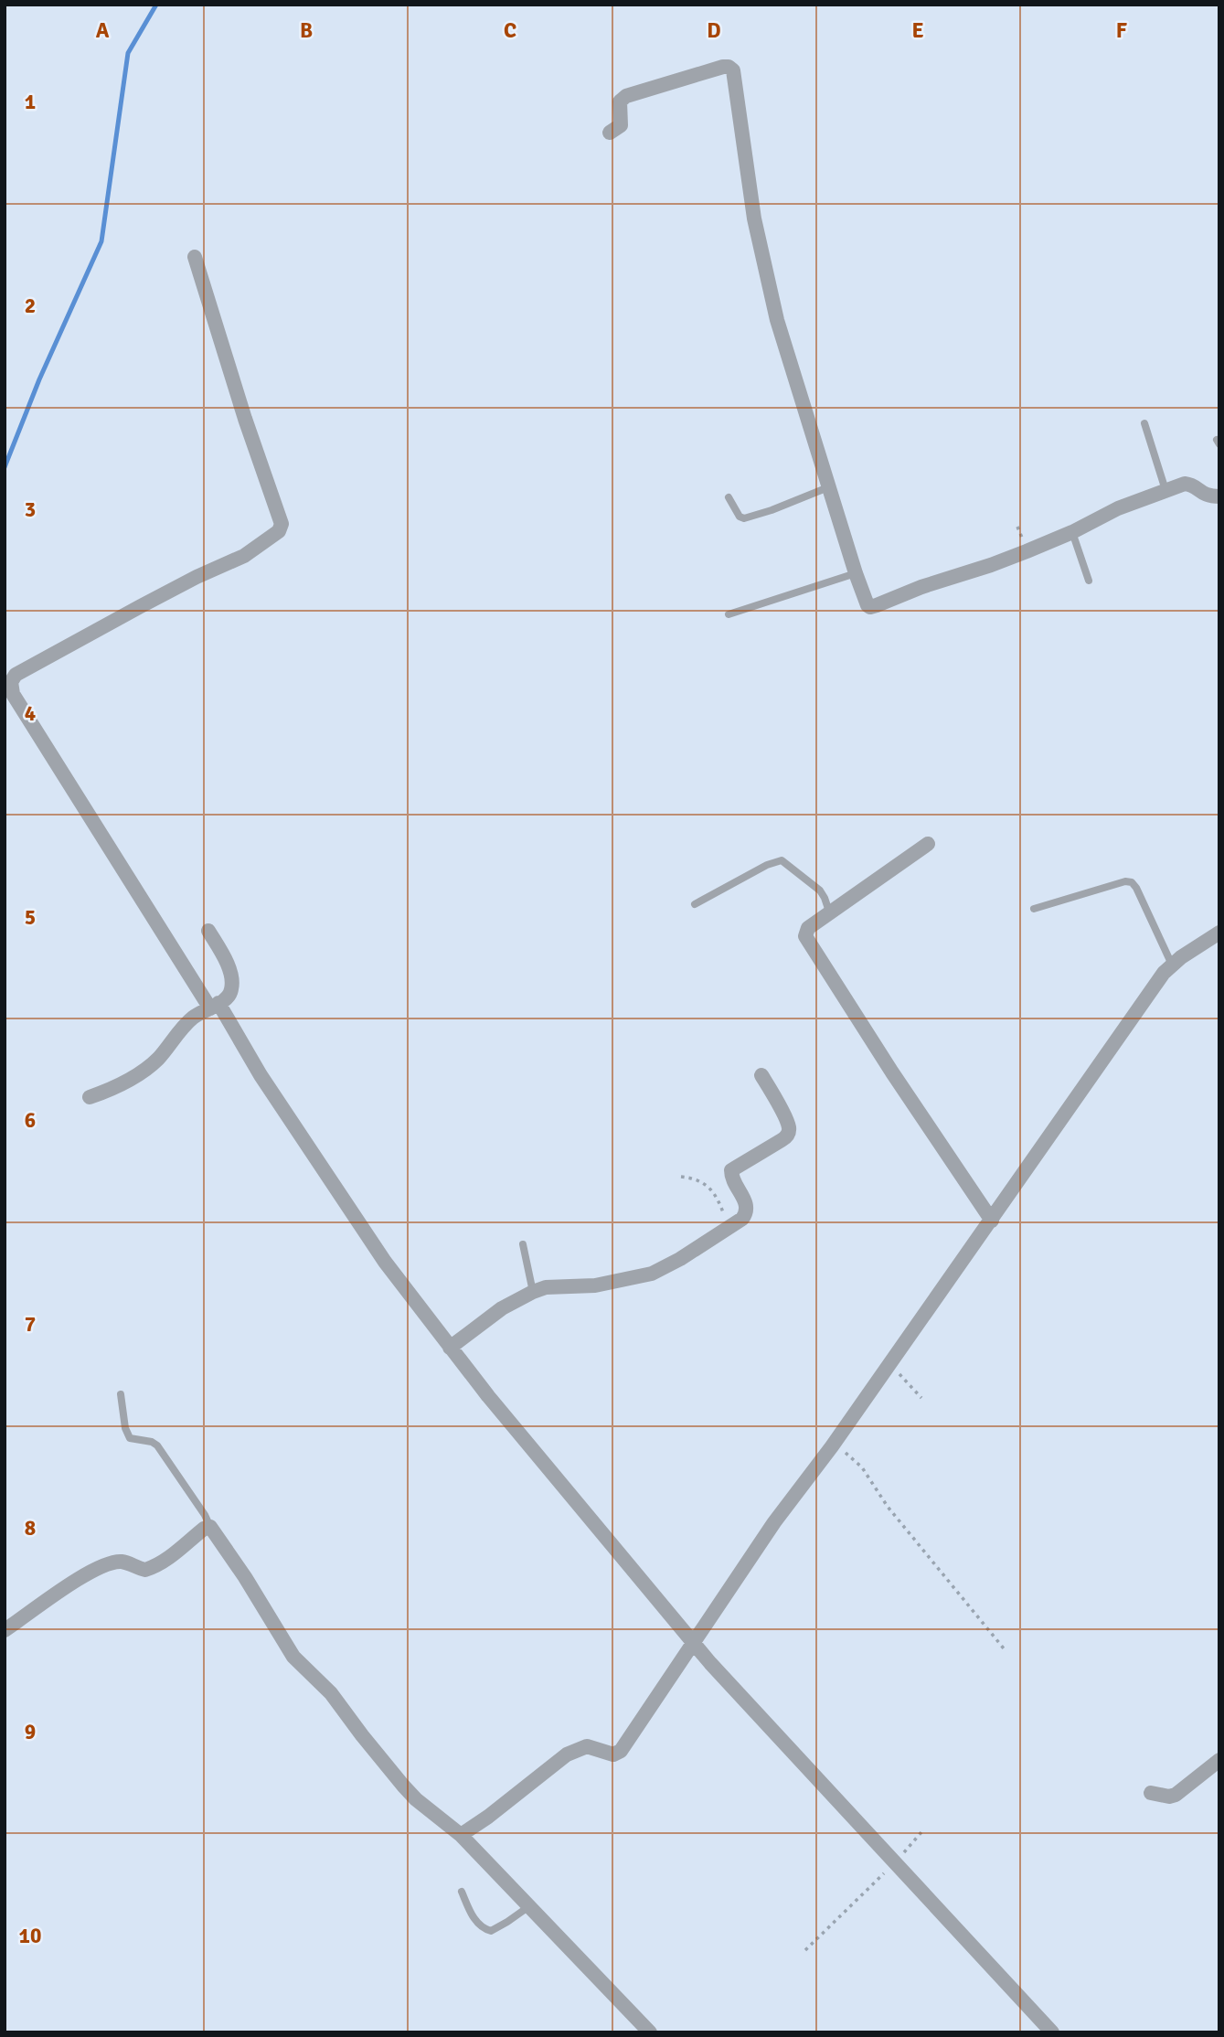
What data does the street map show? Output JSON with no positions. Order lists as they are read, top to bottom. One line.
{"grid":{"columns":["A","B","C","D","E","F"],"rows":["1","2","3","4","5","6","7","8","9","10"]}}
